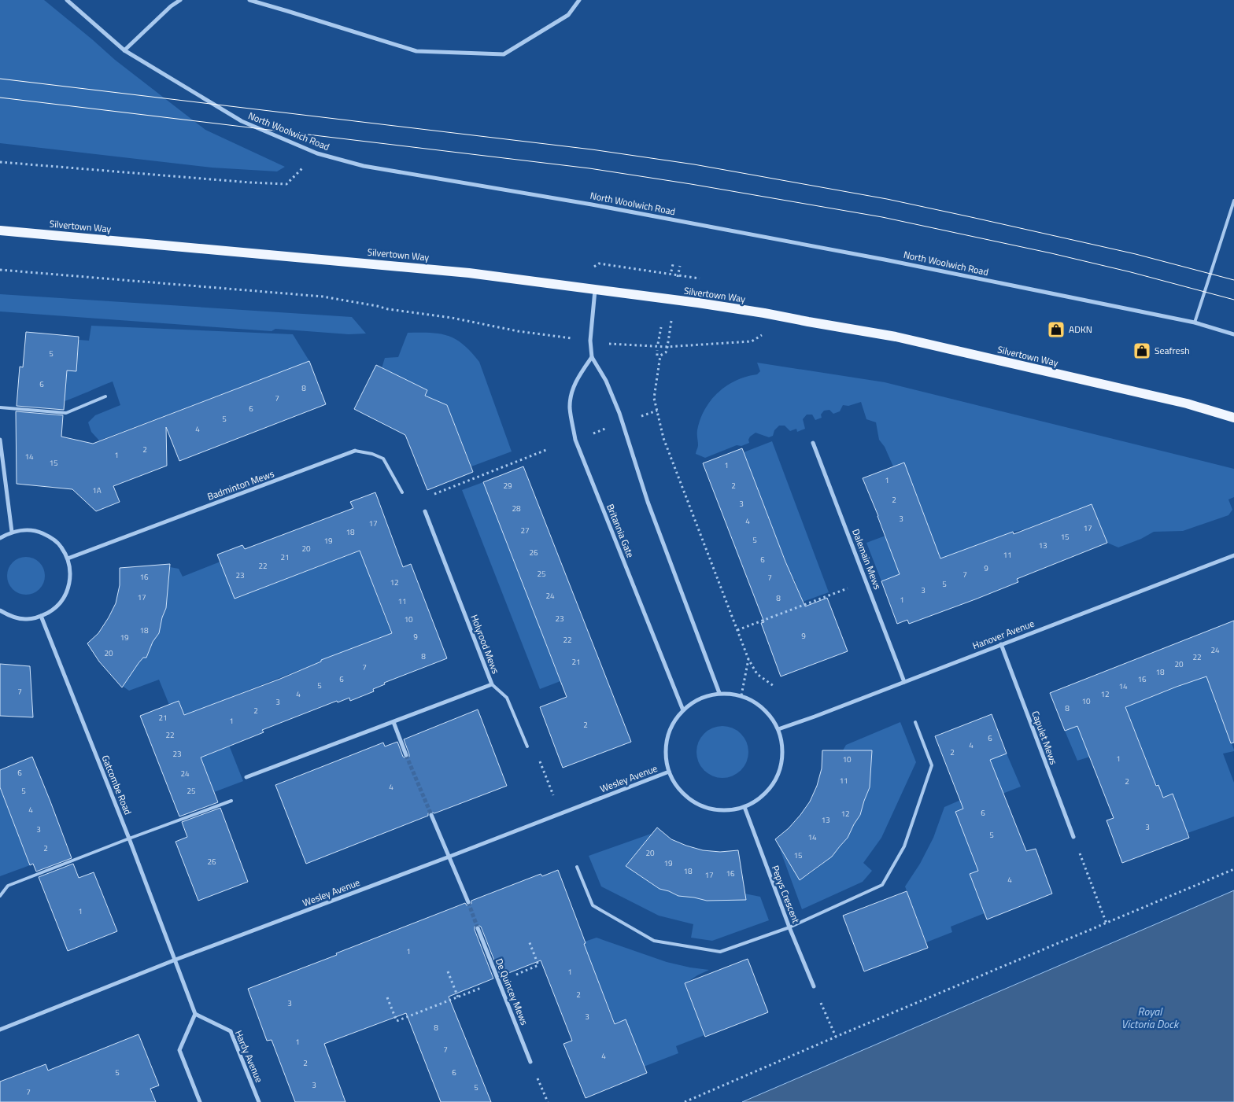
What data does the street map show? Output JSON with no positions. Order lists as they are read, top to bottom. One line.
{"streets":{"main road":["Silvertown Way"],"street":["North Woolwich Road","Badminton Mews","Britannia Gate","Dalemain Mews","Hanover Avenue","Holyrood Mews","Capulet Mews","Wesley Avenue","Gatcombe Road","Pepys Crescent","De Quincey Mews","Hardy Avenue"]},"crossings":[["Britannia Gate","Hanover Avenue"],["Britannia Gate","Wesley Avenue"],["Britannia Gate","Pepys Crescent"],["Dalemain Mews","Hanover Avenue"],["Hanover Avenue","Capulet Mews"],["Hanover Avenue","Wesley Avenue"],["Hanover Avenue","Pepys Crescent"],["Wesley Avenue","Gatcombe Road"],["Wesley Avenue","Pepys Crescent"]],"water":["Royal Victoria Dock"],"places":{"shop":["ADKN","Seafresh"]},"house_numbers":["5","6","8","7","6","5","4","2","1","14","15","1","1","29","2","1A","2","3","28","3","4","17","17","27","18","15","5","19","13","20","26","11","21","6","22","9","25","7","23","16","7","12","5","3","24","17","8","1","11","23","10","18","9","9","19","22","24","20","8","22","21","20","7","18","6","16","5","14","7","4","12","10","3","8","2","21","1","2","22","6","4","2","23","1","10","6","24","11","2","4","5","25","4","6","12","13","3","3","5","14","2","20","15","26","19","18","16","17","4","1","1","1","2","3","3","8","1","7","4","2","5","6","3","5","7"]}
